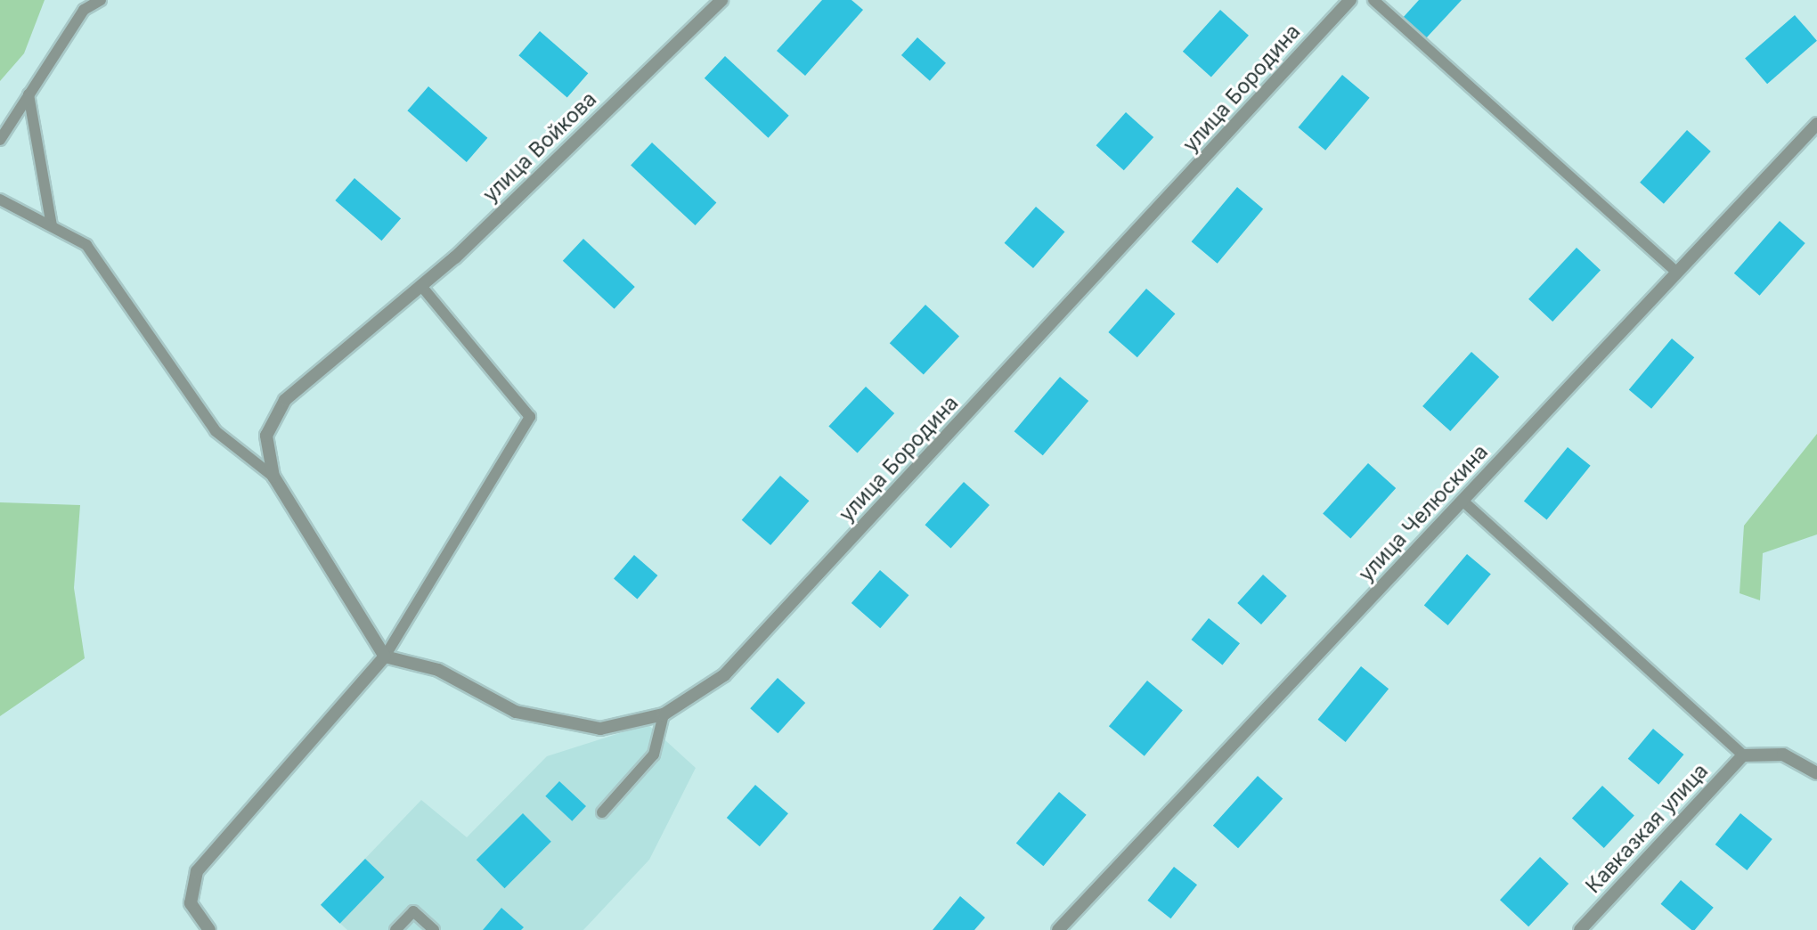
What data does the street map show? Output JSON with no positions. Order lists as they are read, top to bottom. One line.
{"streets":{"street":["улица Бородина","улица Войкова","улица Челюскина","Кавказкая улица"]}}
